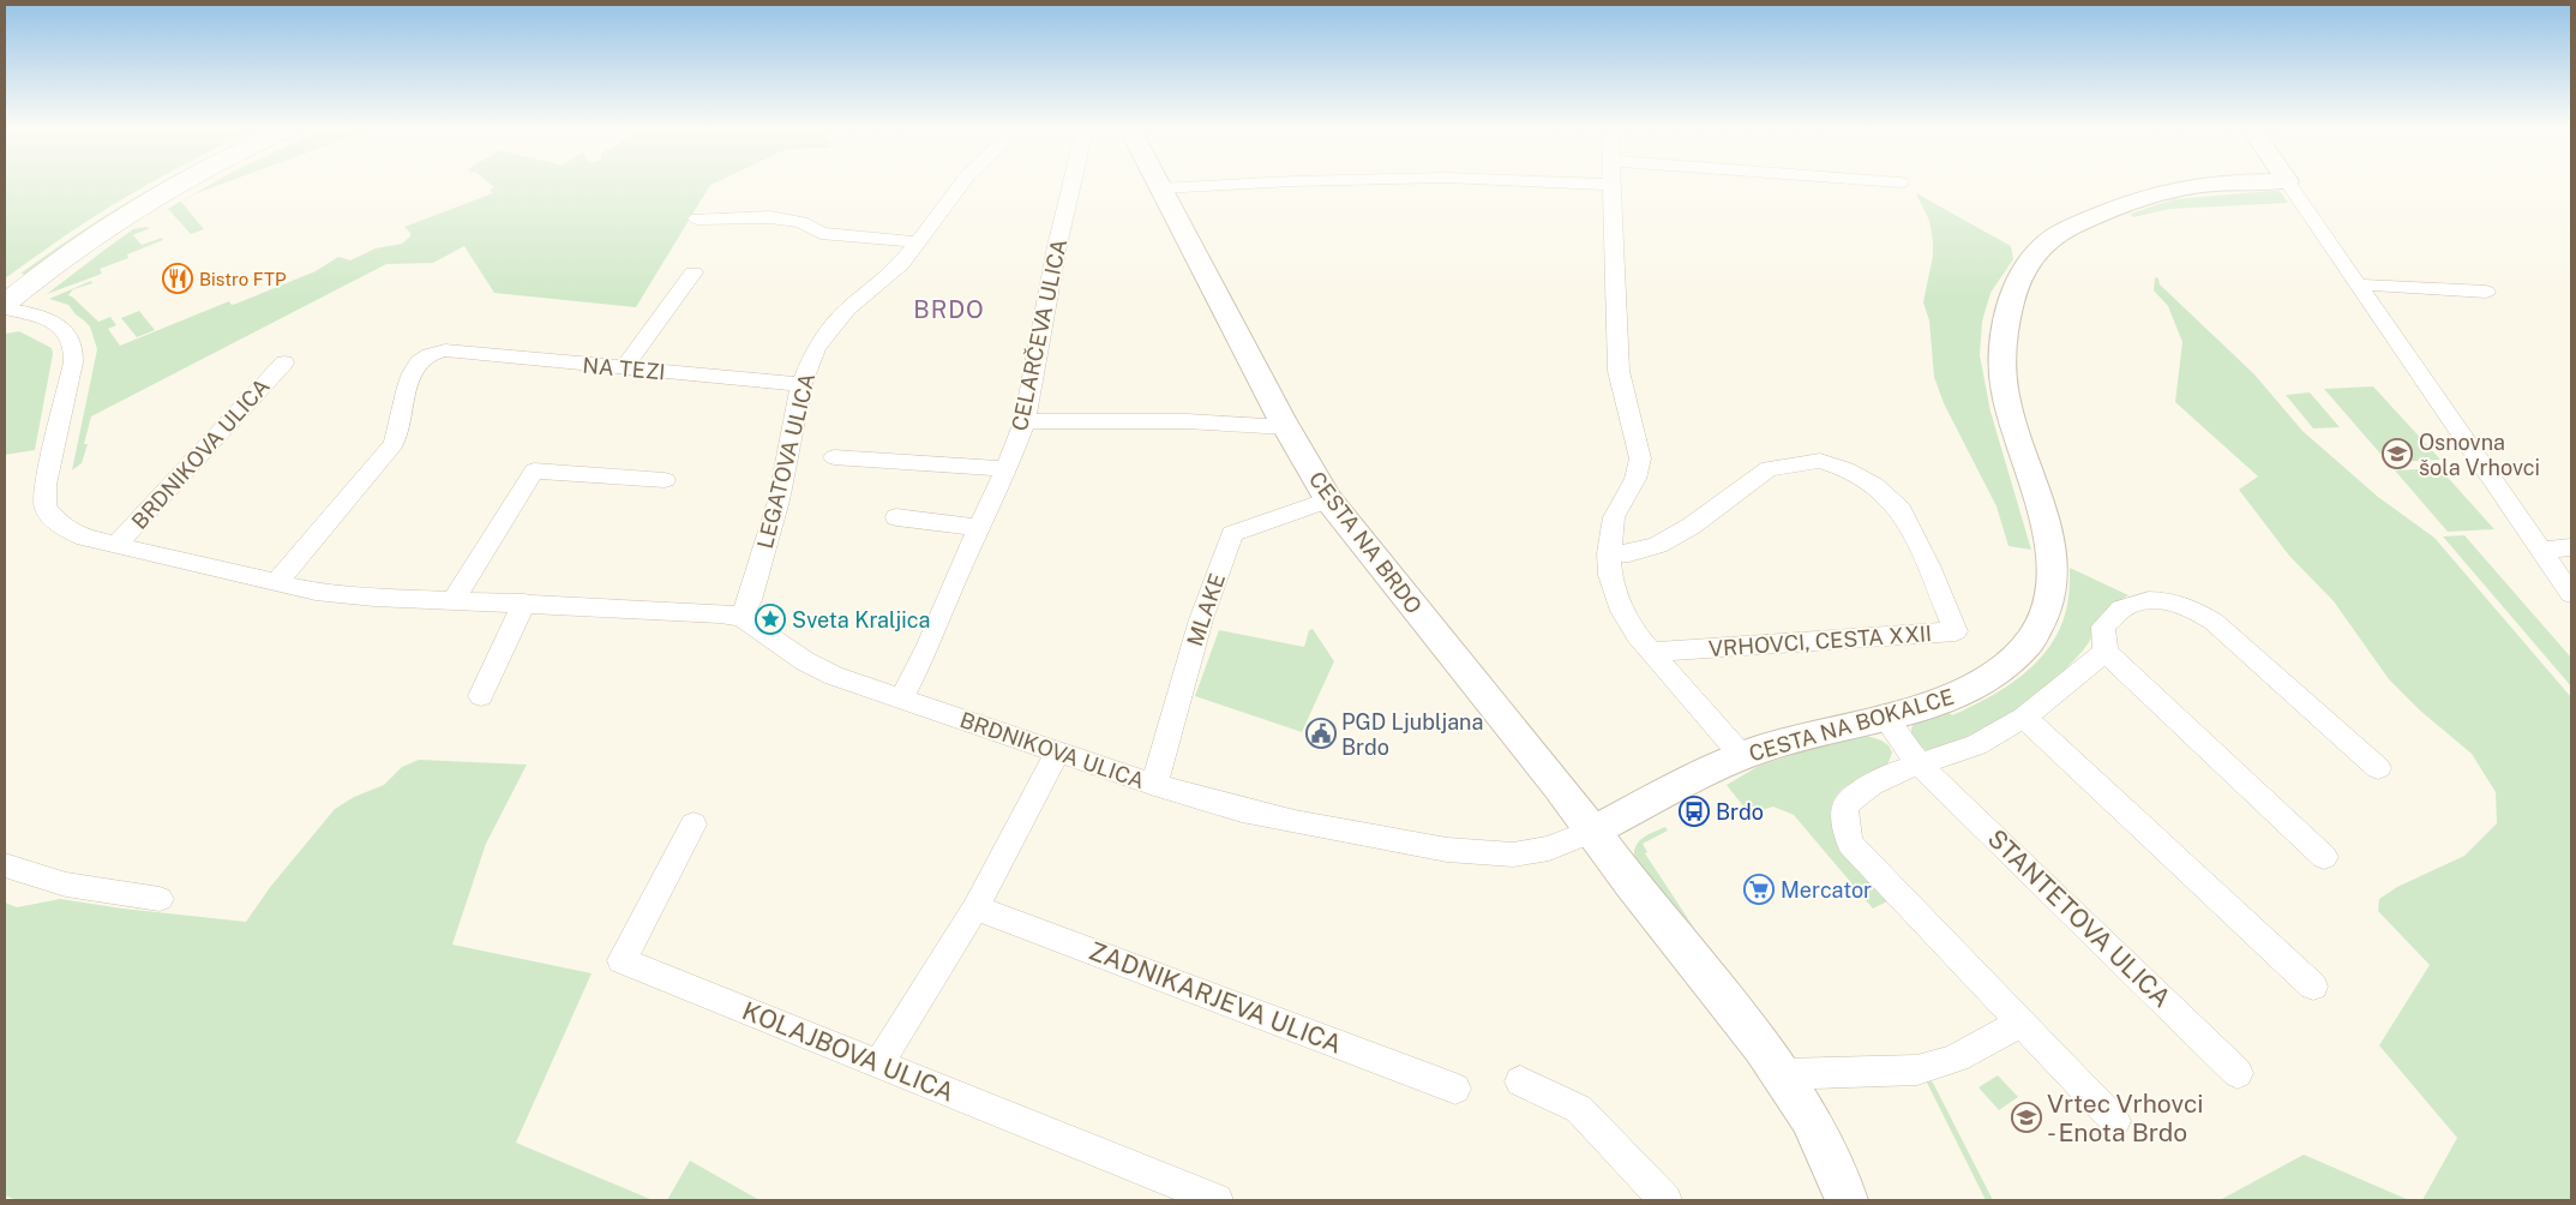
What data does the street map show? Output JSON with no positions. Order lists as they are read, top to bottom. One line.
{"streets":{"street":["CELARČEVA ULICA","NA TEZI","BRDNIKOVA ULICA","LEGATOVA ULICA","CESTA NA BRDO","MLAKE","VRHOVCI, CESTA XXII","CESTA NA BOKALCE","STANTETOVA ULICA","ZADNIKARJEVA ULICA","KOLAJBOVA ULICA"]},"crossings":[["CELARČEVA ULICA","BRDNIKOVA ULICA"],["NA TEZI","BRDNIKOVA ULICA"],["NA TEZI","LEGATOVA ULICA"],["BRDNIKOVA ULICA","LEGATOVA ULICA"],["BRDNIKOVA ULICA","CESTA NA BRDO"],["BRDNIKOVA ULICA","MLAKE"],["BRDNIKOVA ULICA","CESTA NA BOKALCE"],["CESTA NA BRDO","MLAKE"],["CESTA NA BRDO","CESTA NA BOKALCE"],["CESTA NA BOKALCE","STANTETOVA ULICA"]],"districts":["BRDO"],"places":{"restaurant":["Bistro FTP"],"school or university":["Osnovna šola Vrhovci","Vrtec Vrhovci - Enota Brdo"],"place":["Sveta Kraljica"],"public building":["PGD Ljubljana Brdo"],"bus stop":["Brdo"],"supermarket":["Mercator"]}}
